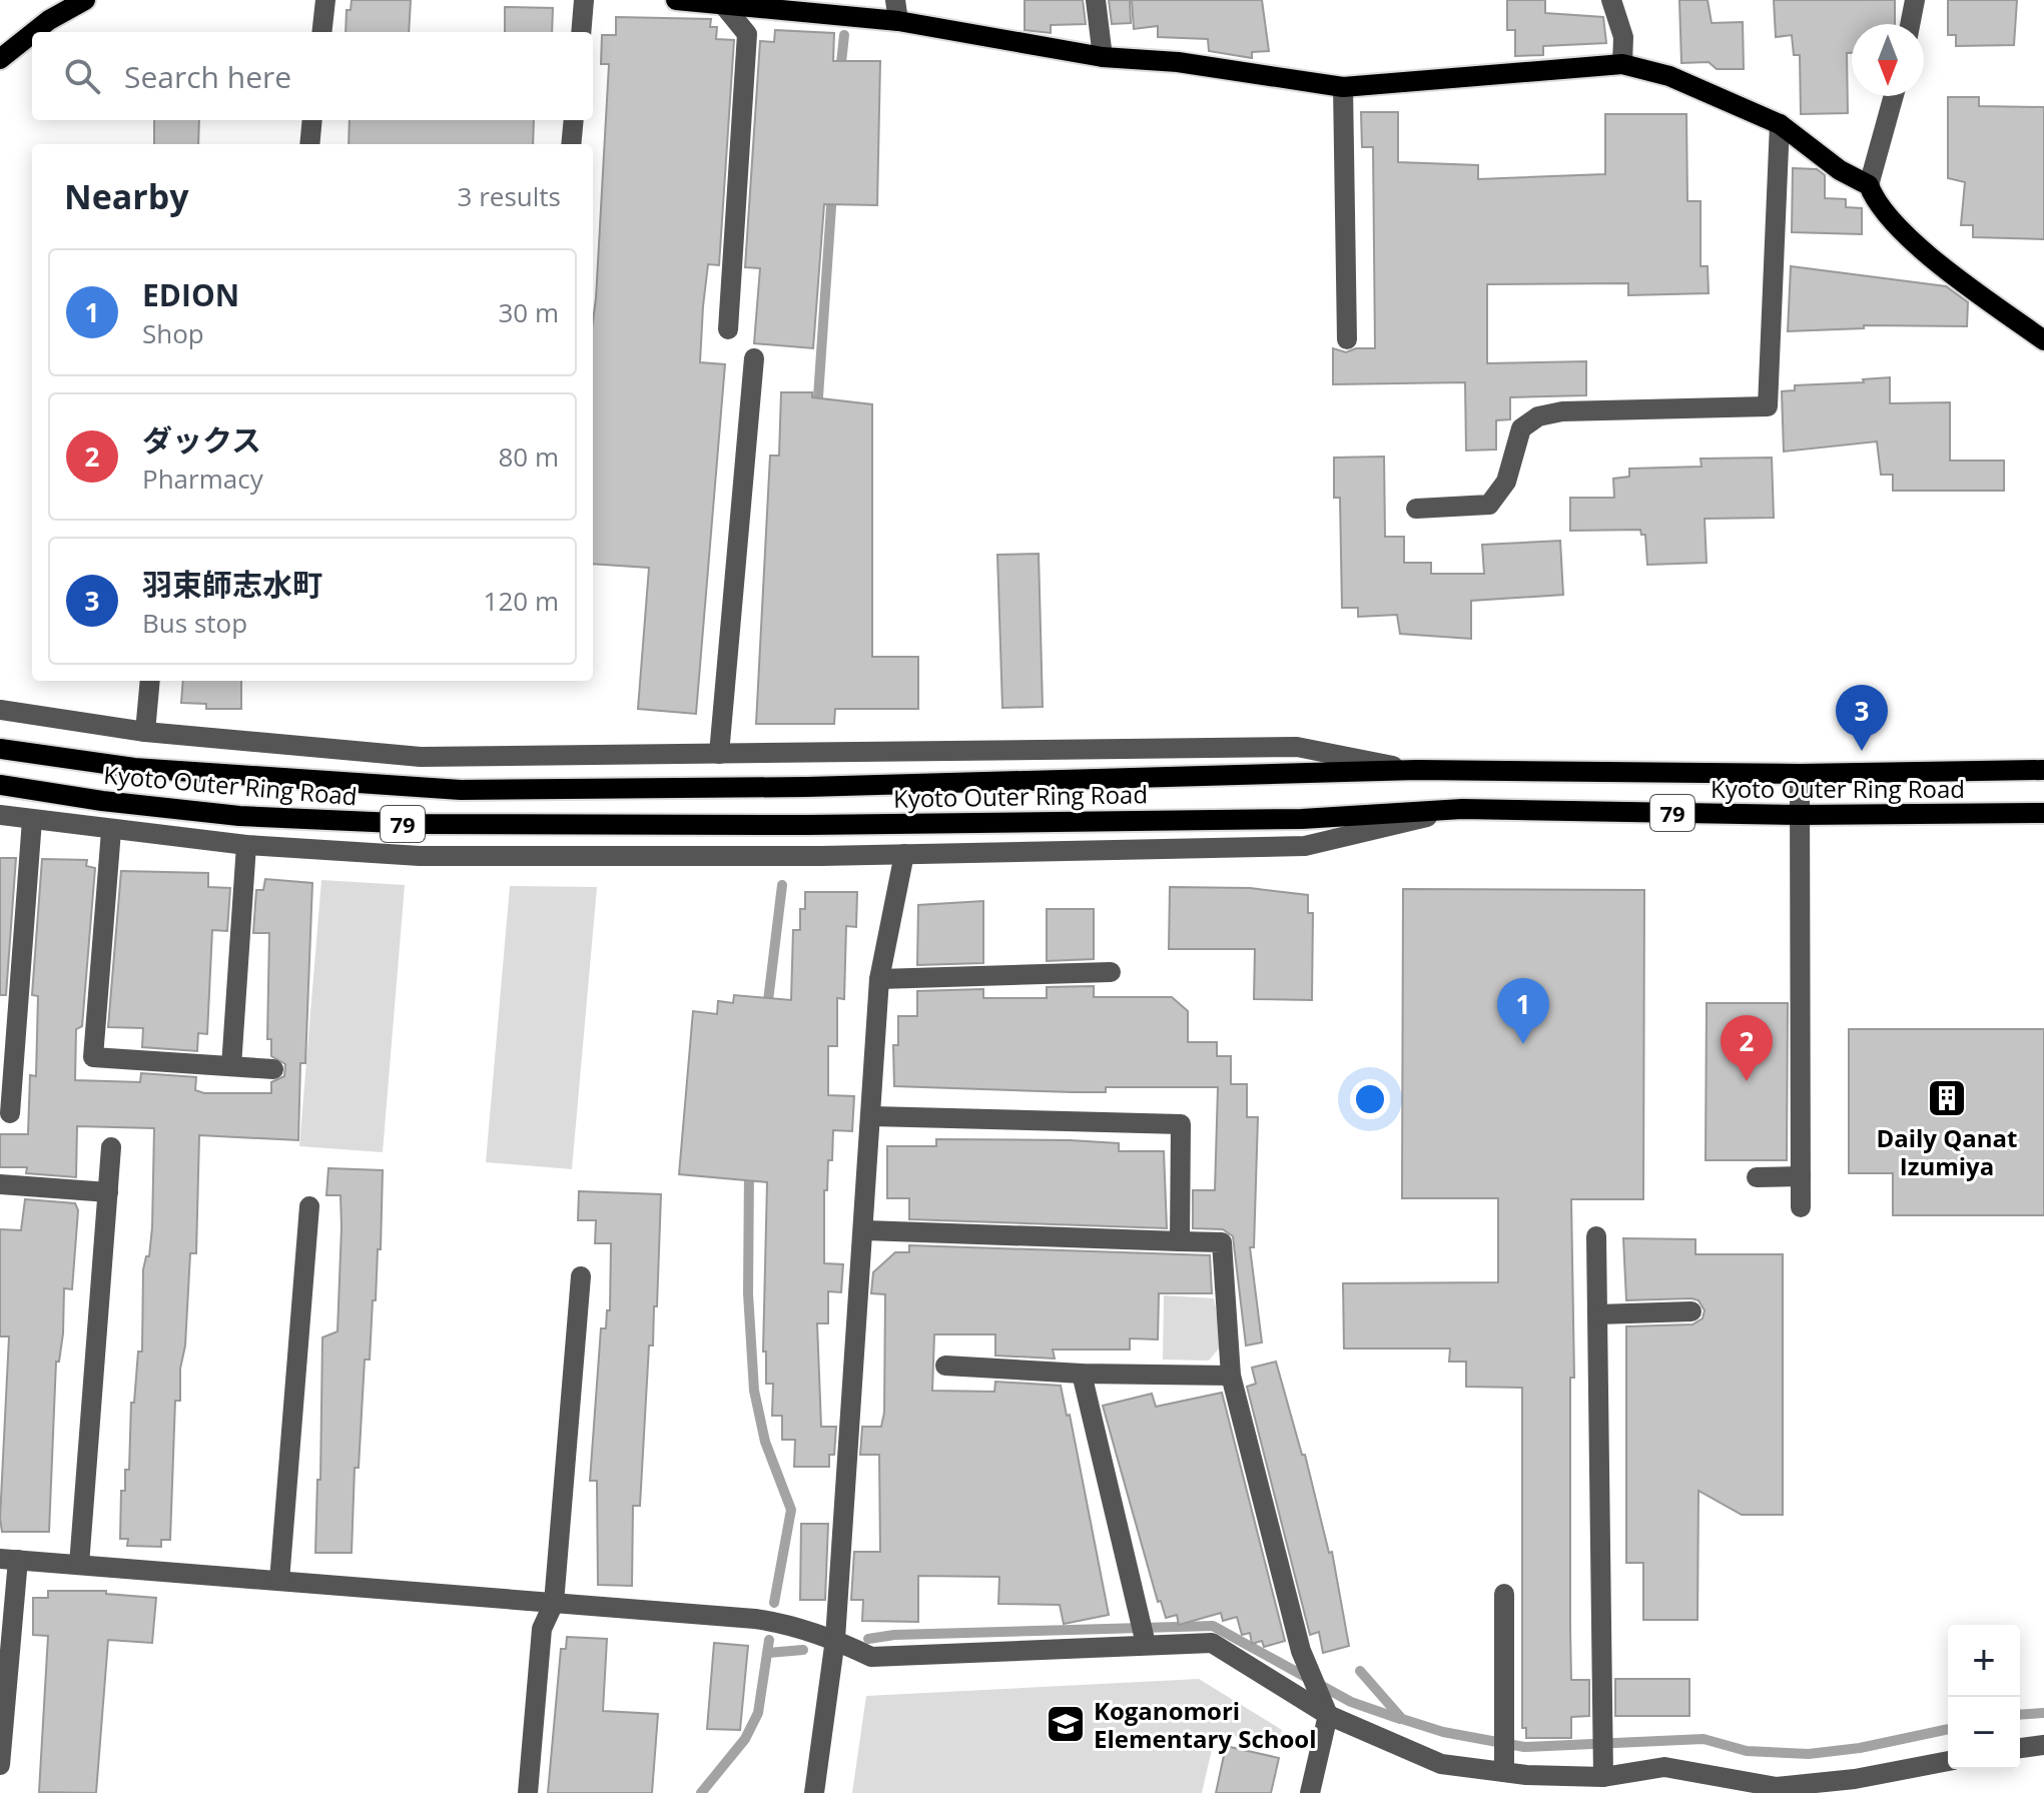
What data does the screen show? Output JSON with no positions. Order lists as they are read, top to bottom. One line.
{"streets":{"main road":["Kyoto Outer Ring Road","79"]},"places":{"building":["Daily Qanat Izumiya"],"school or university":["Koganomori Elementary School"]},"north":"bottom","page":{"search":"Search here","heading":["Nearby","3 results"],"list":[{"mark":"1","name":"EDION","note":"Shop","value":"30 m"},{"mark":"2","name":"ダックス","note":"Pharmacy","value":"80 m"},{"mark":"3","name":"羽束師志水町","note":"Bus stop","value":"120 m"}],"pins":["3","1","2"],"map_buttons":["+","−"]}}
